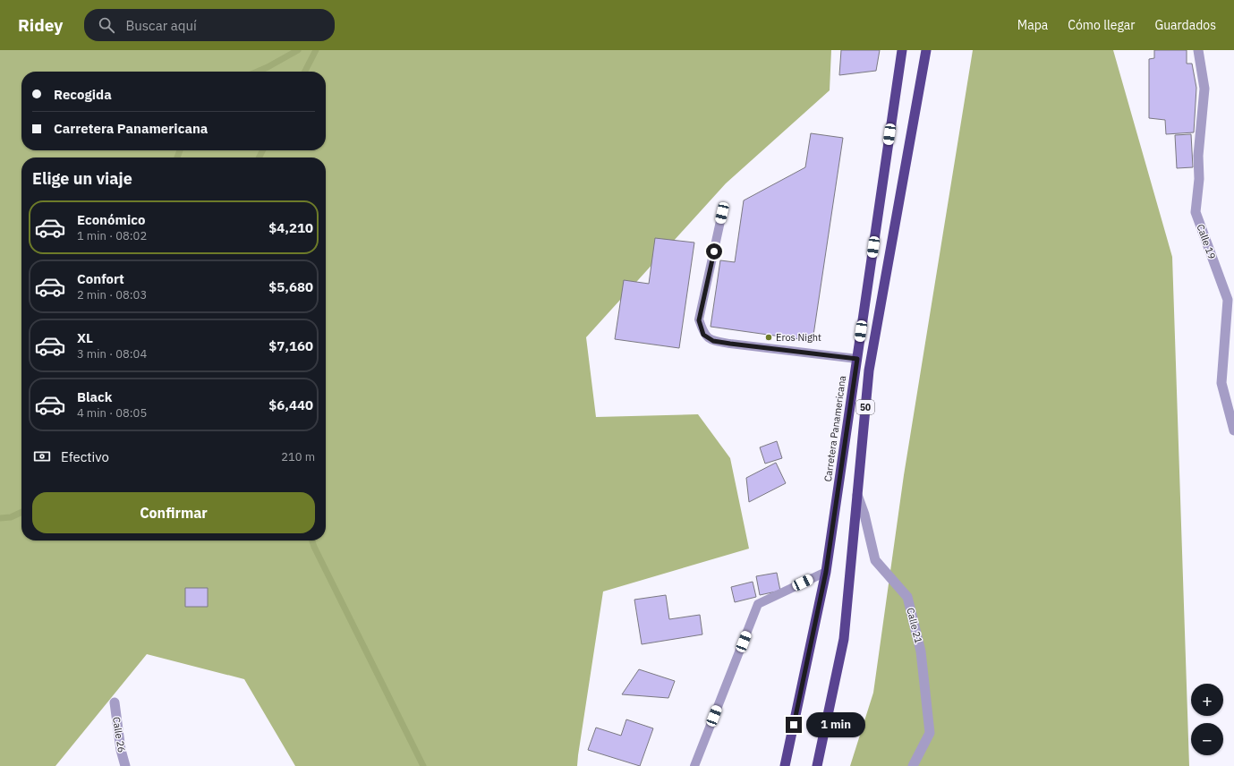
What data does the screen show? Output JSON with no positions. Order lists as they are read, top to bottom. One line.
{"streets":{"highway":["50","Carretera Panamericana"],"street":["Calle 19","Calle 21","Calle 26"]},"crossings":[["50","Calle 21"]],"places":["Eros Night"],"page":{"header":"Ridey","search":"Buscar aquí","nav":["Mapa","Cómo llegar","Guardados"],"banner":["Recogida","Carretera Panamericana"],"heading":"Elige un viaje","list":[{"name":"Económico","note":"1 min · 08:02","value":"$4,210"},{"name":"Confort","note":"2 min · 08:03","value":"$5,680"},{"name":"XL","note":"3 min · 08:04","value":"$7,160"},{"name":"Black","note":"4 min · 08:05","value":"$6,440"}],"pay":["Efectivo","210 m"],"buttons":"Confirmar","map_buttons":["+","−"],"bubble":"1 min"}}
